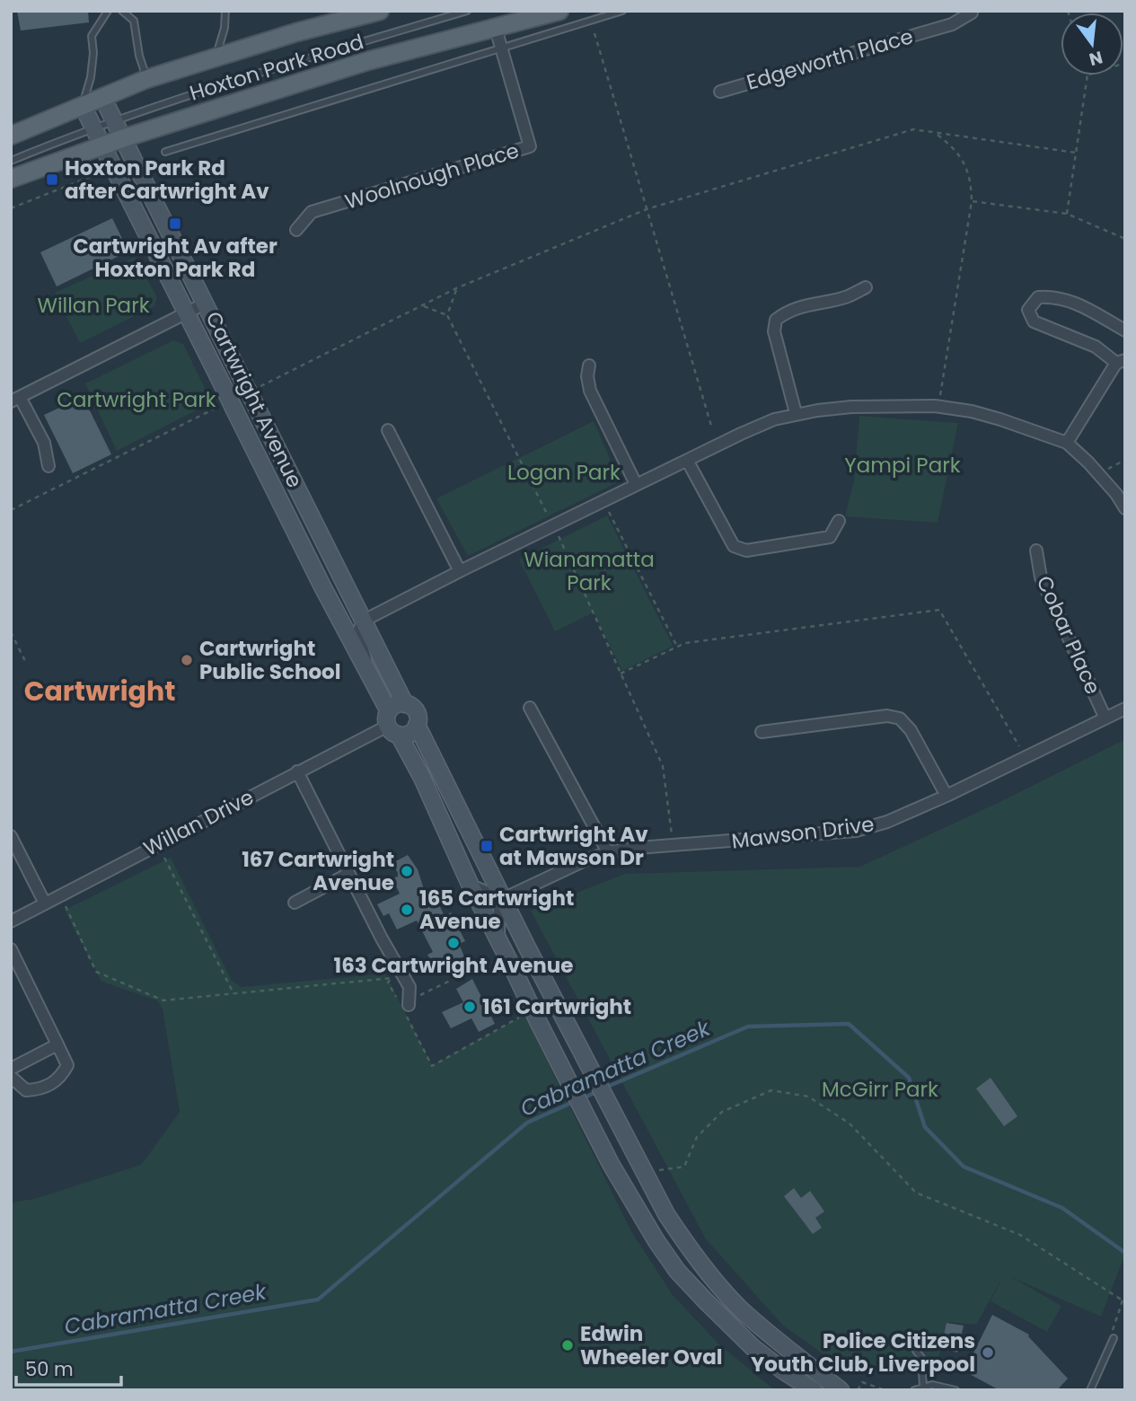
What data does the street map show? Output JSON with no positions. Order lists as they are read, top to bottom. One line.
{"streets":{"main road":["Hoxton Park Road"],"street":["Edgeworth Place","Woolnough Place","Cartwright Avenue","Cobar Place","Willan Drive","Mawson Drive"]},"crossings":[["Hoxton Park Road","Woolnough Place"],["Hoxton Park Road","Cartwright Avenue"],["Cartwright Avenue","Willan Drive"],["Cobar Place","Mawson Drive"]],"districts":["Cartwright"],"water":["Cabramatta Creek"],"parks":["Willan Park","Cartwright Park","Yampi Park","Logan Park","Wianamatta Park","McGirr Park"],"places":{"transit":["Hoxton Park Rd after Cartwright Av","Cartwright Av after Hoxton Park Rd","Cartwright Av at Mawson Dr"],"other":["Cartwright Public School","167 Cartwright Avenue","165 Cartwright Avenue","163 Cartwright Avenue","161 Cartwright","Edwin Wheeler Oval","Police Citizens Youth Club, Liverpool"]},"scale_bar":"50 m","north":"bottom"}
